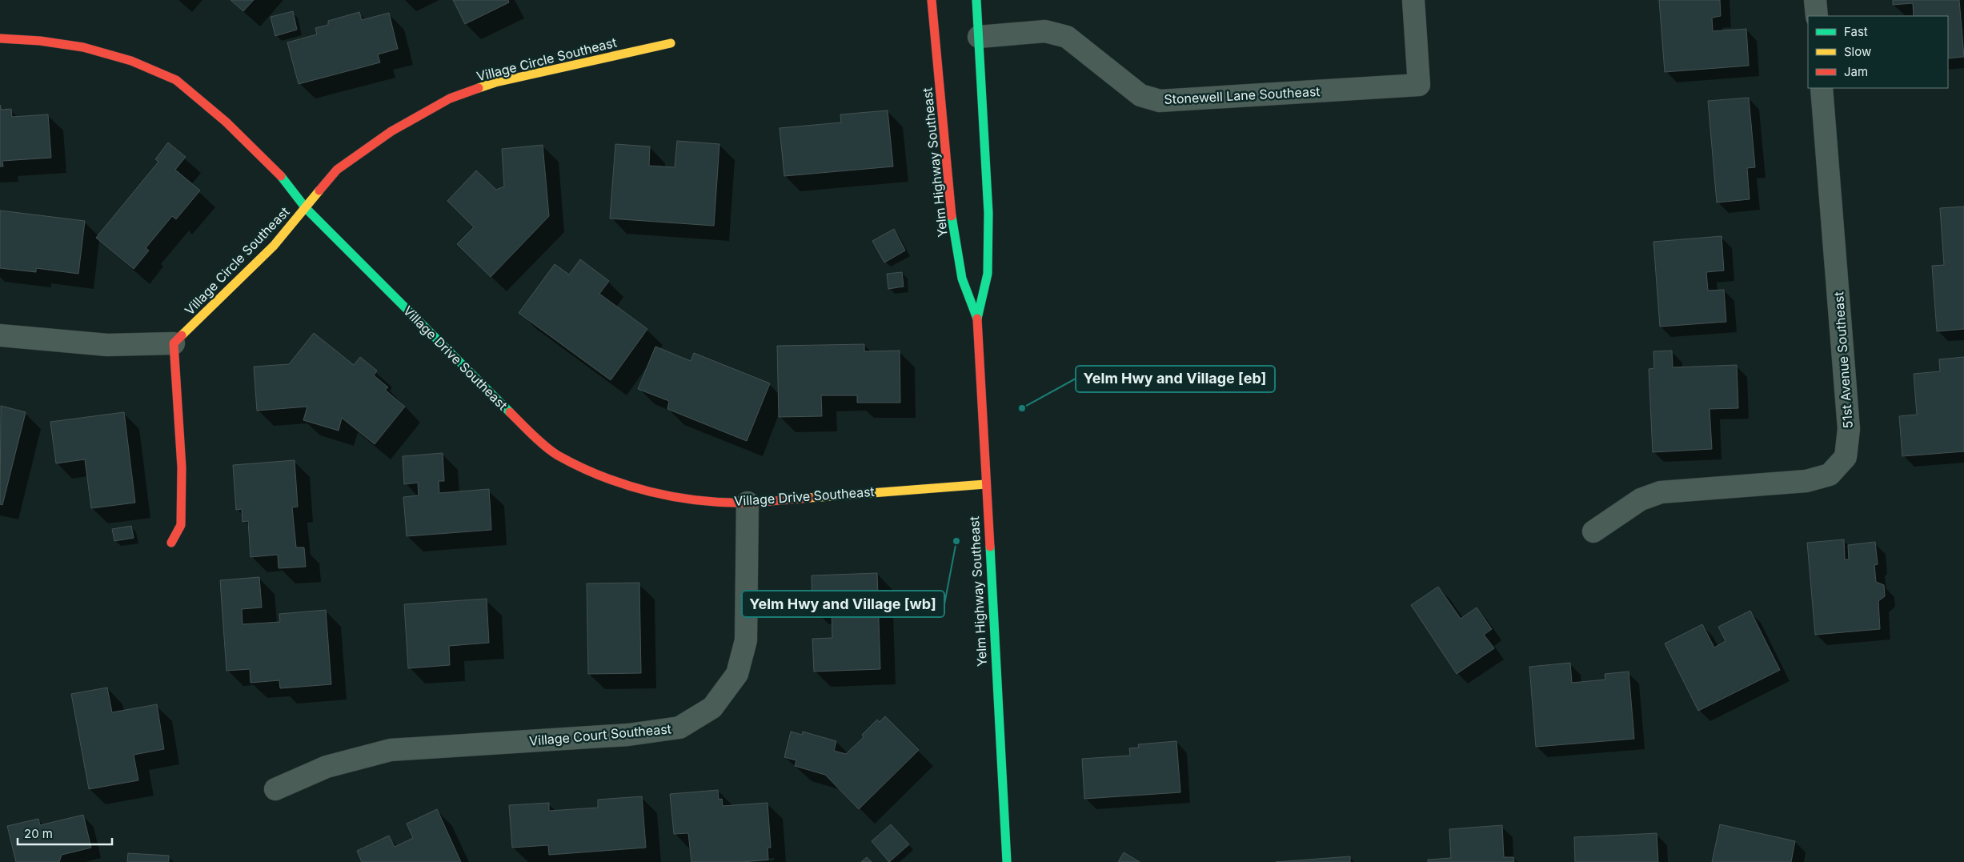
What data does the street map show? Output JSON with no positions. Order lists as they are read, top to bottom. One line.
{"streets":{"street":["Village Circle Southeast","Stonewell Lane Southeast","Yelm Highway Southeast","Village Drive Southeast","51st Avenue Southeast","Village Court Southeast"]},"crossings":[["Village Circle Southeast","Village Drive Southeast"],["Stonewell Lane Southeast","Yelm Highway Southeast"],["Yelm Highway Southeast","Village Drive Southeast"],["Village Drive Southeast","Village Court Southeast"]],"places":["Yelm Hwy and Village [eb]","Yelm Hwy and Village [wb]"],"legend":["Fast","Slow","Jam"],"scale_bar":"20 m"}
